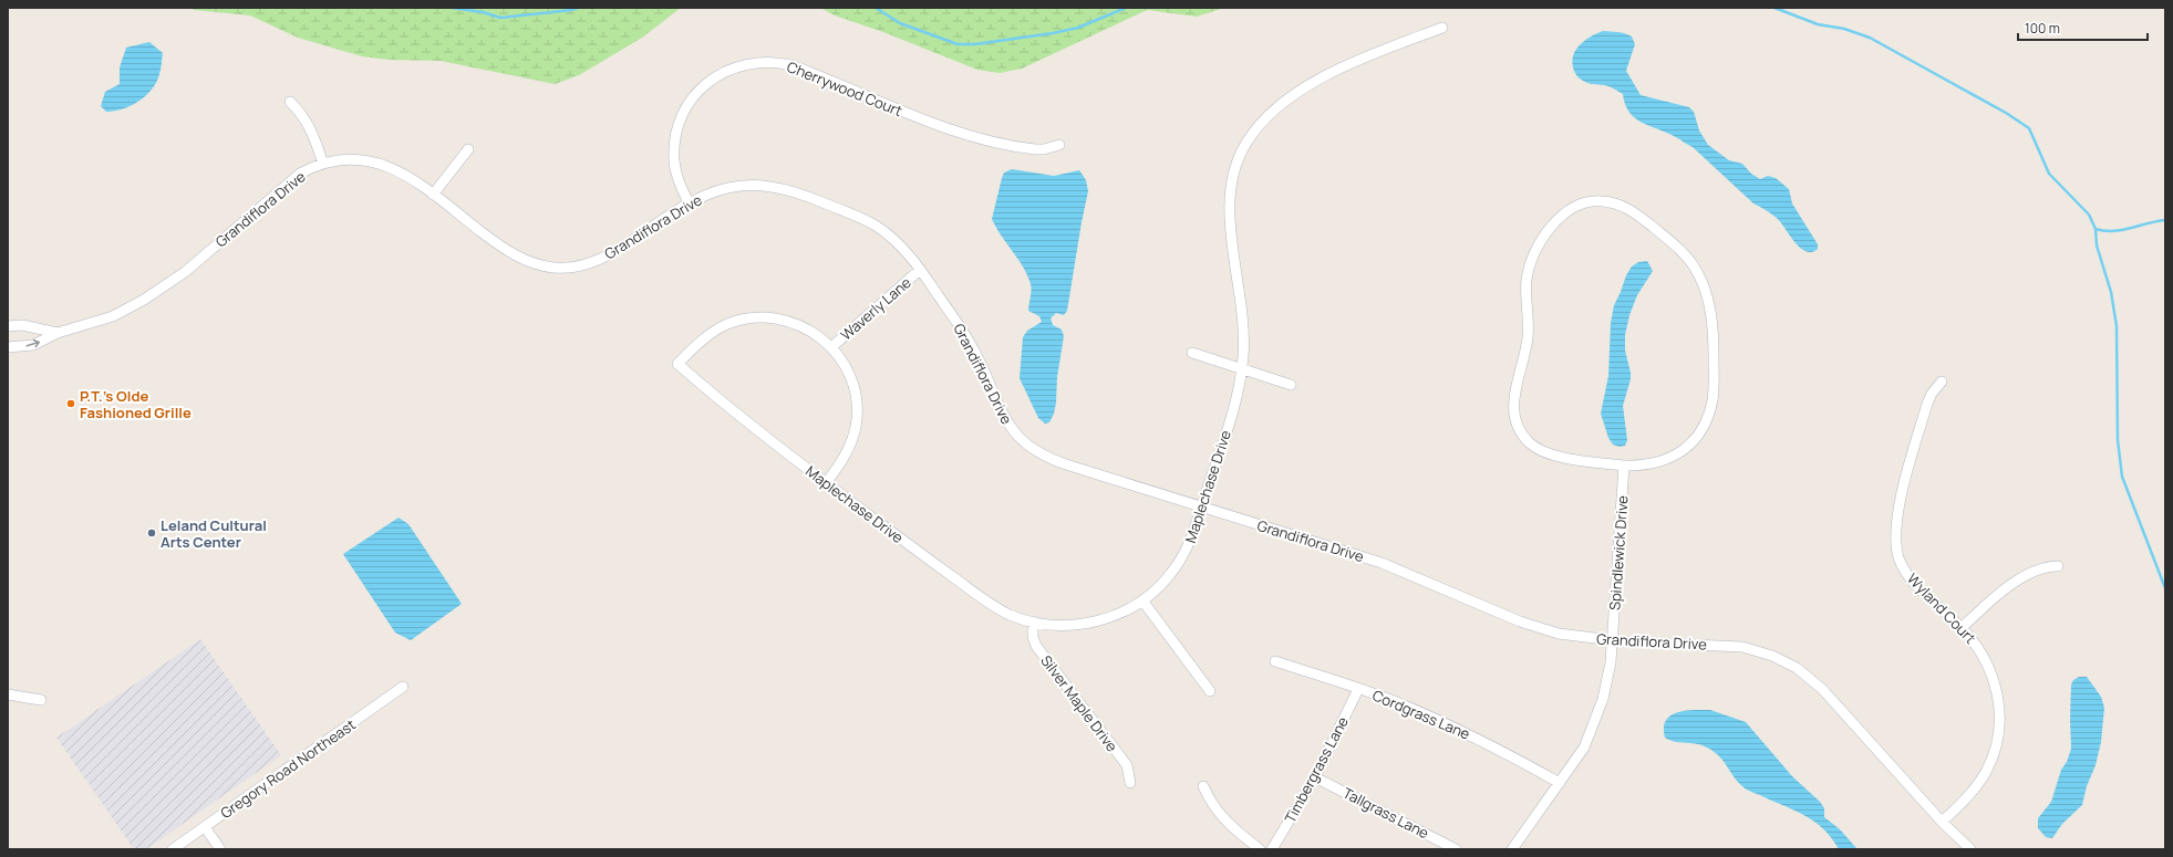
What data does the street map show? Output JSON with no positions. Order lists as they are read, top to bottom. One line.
{"streets":{"street":["Cherrywood Court","Grandiflora Drive","Waverly Lane","Maplechase Drive","Spindlewick Drive","Wyland Court","Silver Maple Drive","Cordgrass Lane","Gregory Road Northeast","Timbergrass Lane","Tallgrass Lane"]},"crossings":[["Cherrywood Court","Grandiflora Drive"],["Grandiflora Drive","Waverly Lane"],["Grandiflora Drive","Maplechase Drive"],["Grandiflora Drive","Spindlewick Drive"],["Grandiflora Drive","Wyland Court"],["Waverly Lane","Maplechase Drive"],["Maplechase Drive","Silver Maple Drive"],["Spindlewick Drive","Cordgrass Lane"],["Cordgrass Lane","Timbergrass Lane"],["Timbergrass Lane","Tallgrass Lane"]],"places":["P.T.'s Olde Fashioned Grille","Leland Cultural Arts Center"],"scale_bar":"100 m"}
